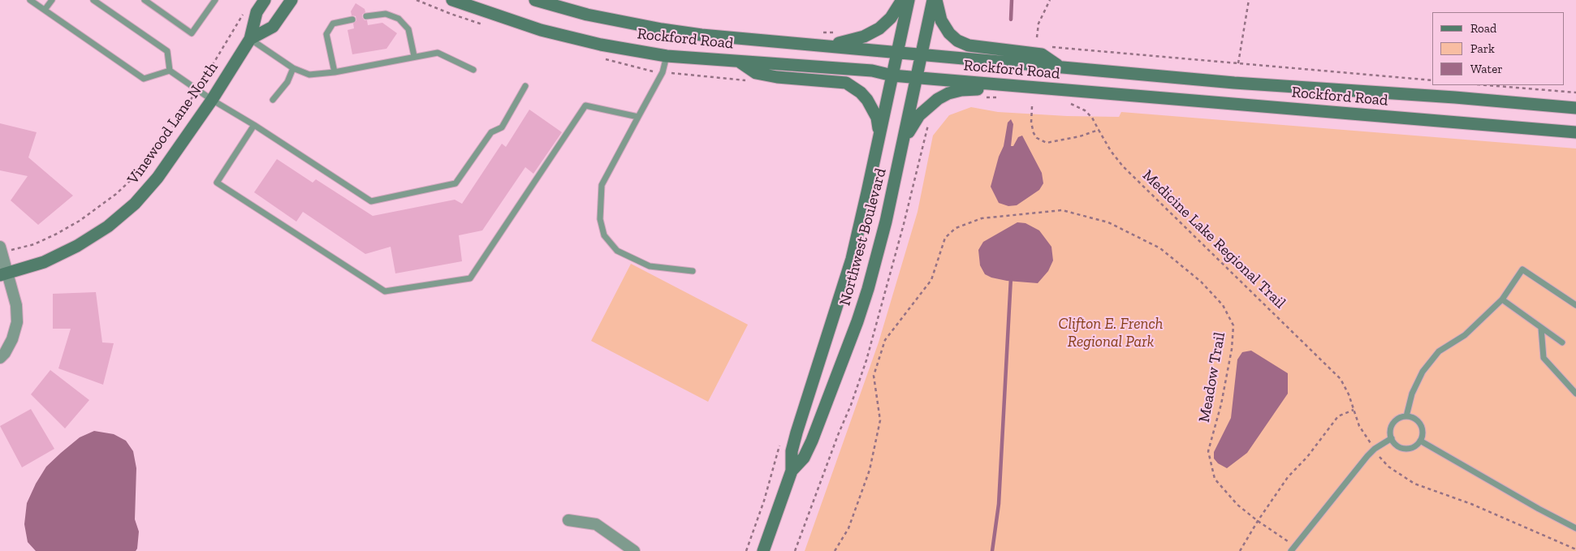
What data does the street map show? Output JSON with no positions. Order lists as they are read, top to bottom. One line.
{"streets":{"main road":["Rockford Road","Vinewood Lane North","Northwest Boulevard"],"path":["Medicine Lake Regional Trail","Meadow Trail"]},"crossings":[["Rockford Road","Northwest Boulevard"]],"parks":["Clifton E. French Regional Park"],"legend":["Road","Park","Water"]}
